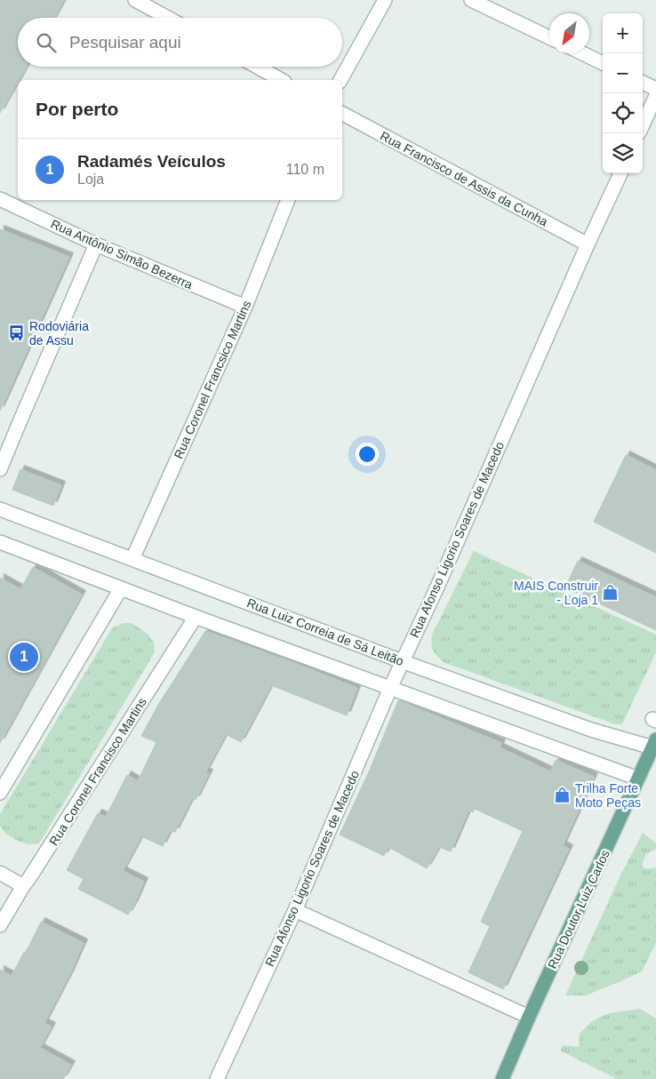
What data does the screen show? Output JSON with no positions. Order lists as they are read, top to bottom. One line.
{"streets":{"main road":["Rua Doutor Luiz Carlos"],"street":["Rua Francisco de Assis da Cunha","Rua Antônio Simão Bezerra","Rua Coronel Francsico Martins","Rua Afonso Ligorio Soares de Macedo","Rua Luiz Correia de Sá Leitão","Rua Coronel Francisco Martins"]},"crossings":[["Rua Francisco de Assis da Cunha","Rua Afonso Ligorio Soares de Macedo"],["Rua Antônio Simão Bezerra","Rua Coronel Francsico Martins"],["Rua Coronel Francsico Martins","Rua Luiz Correia de Sá Leitão"],["Rua Afonso Ligorio Soares de Macedo","Rua Luiz Correia de Sá Leitão"],["Rua Luiz Correia de Sá Leitão","Rua Doutor Luiz Carlos"]],"places":{"bus stop":["Rodoviária de Assu"],"shop":["MAIS Construir - Loja 1","Trilha Forte Moto Peças"]},"north":"bottom left","page":{"map_buttons":["+","−"],"search":"Pesquisar aqui","heading":"Por perto","list":[{"mark":"1","name":"Radamés Veículos","note":"Loja","value":"110 m"}],"pins":"1"}}
